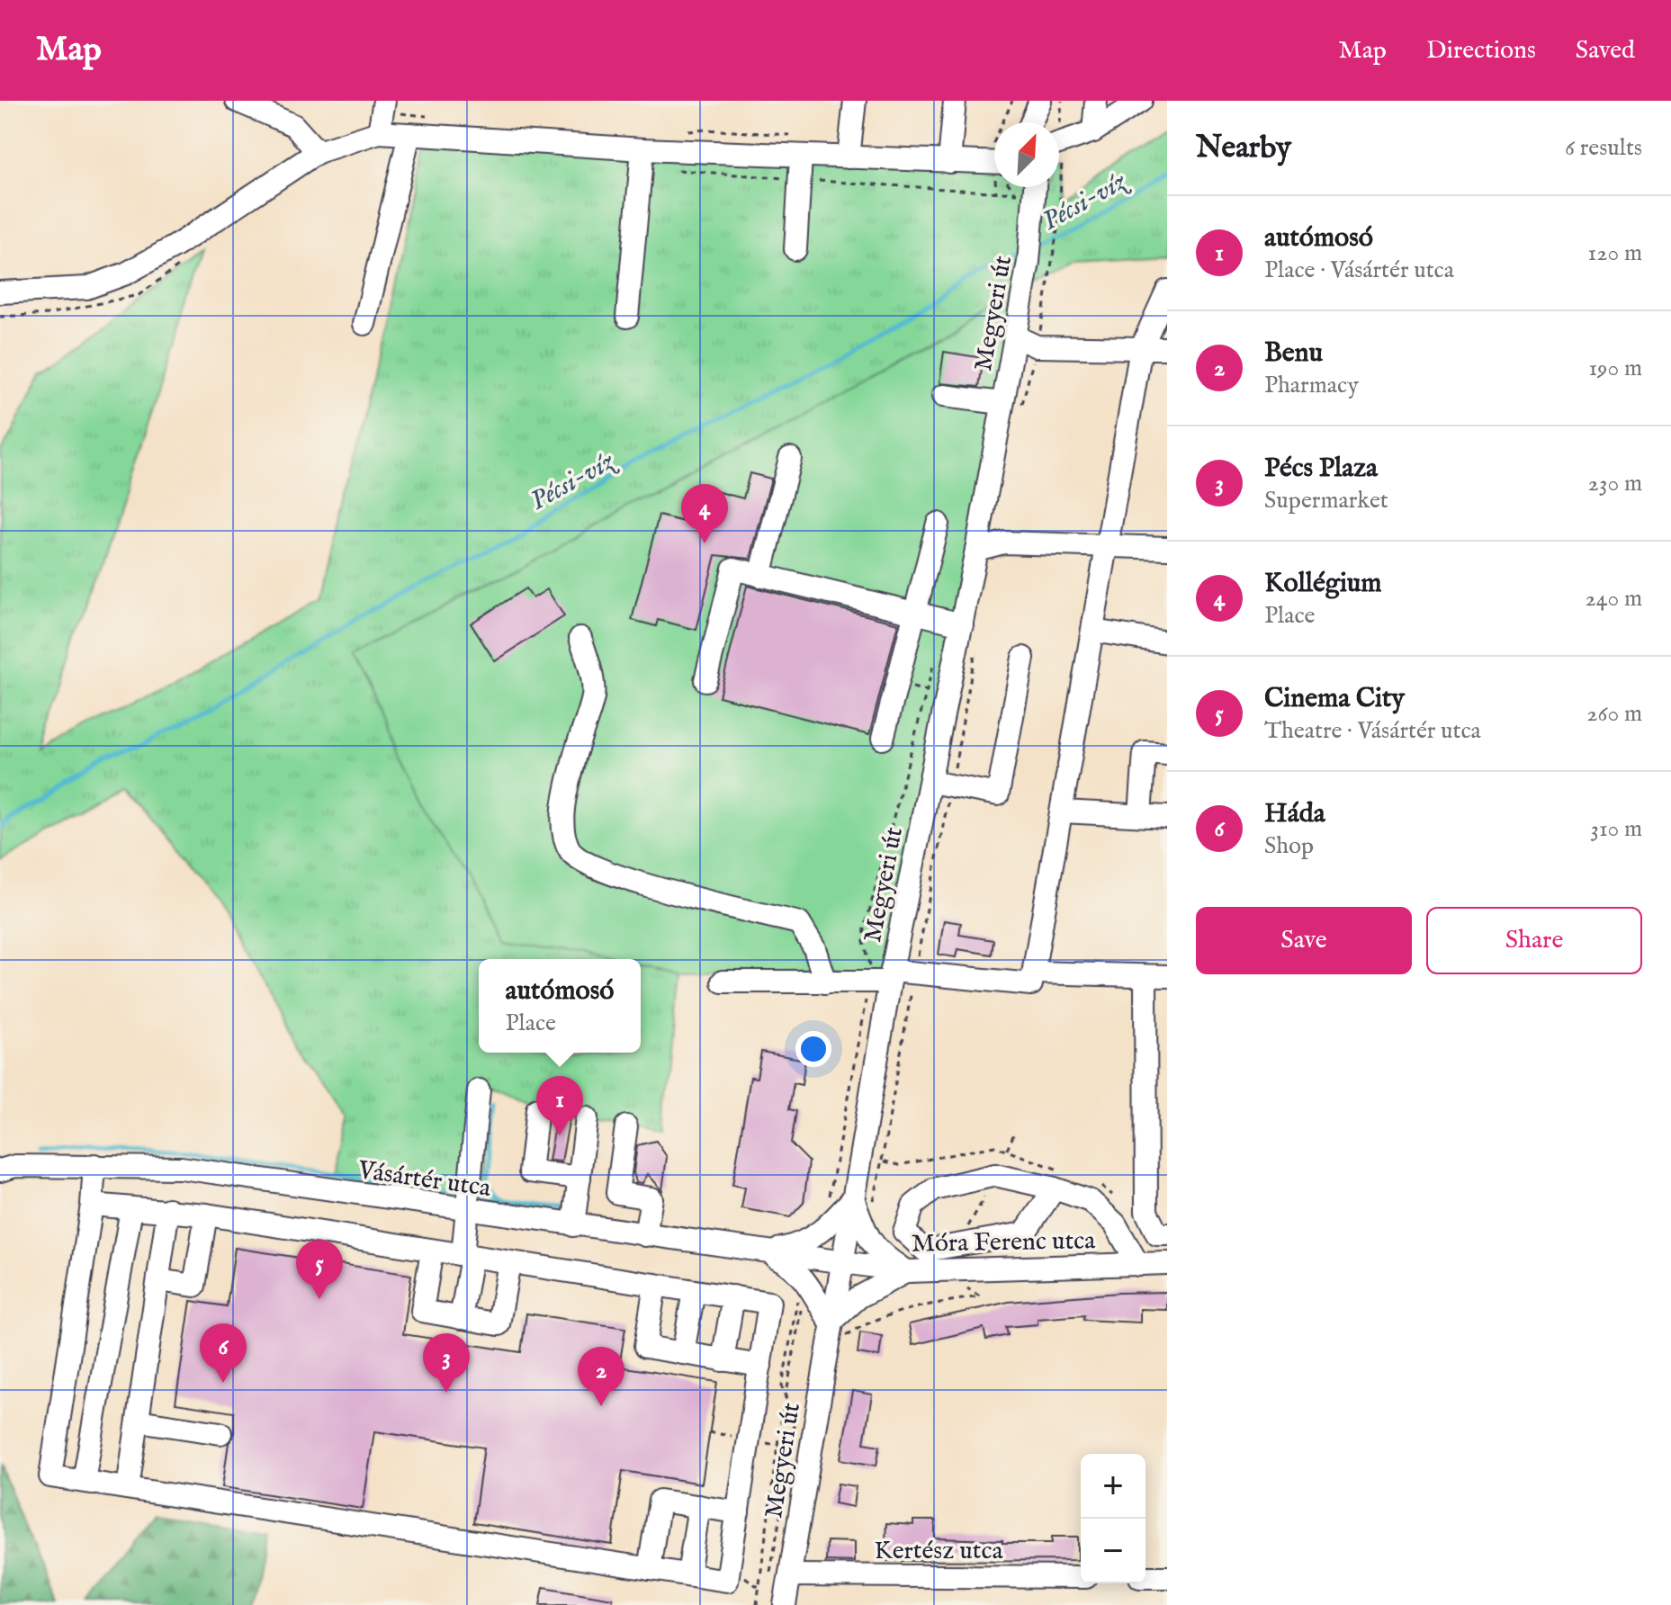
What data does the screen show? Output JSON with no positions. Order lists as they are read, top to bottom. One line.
{"streets":{"street":["Megyeri út","Vásártér utca","Móra Ferenc utca","Kertész utca"]},"crossings":[["Megyeri út","Vásártér utca"],["Megyeri út","Móra Ferenc utca"],["Megyeri út","Kertész utca"],["Vásártér utca","Móra Ferenc utca"]],"water":["Pécsi-víz"],"north":"top right","page":{"header":"Map","nav":["Map","Directions","Saved"],"heading":["Nearby","6 results"],"list":[{"mark":"1","name":"autómosó","note":"Place · Vásártér utca","value":"120 m"},{"mark":"2","name":"Benu","note":"Pharmacy","value":"190 m"},{"mark":"3","name":"Pécs Plaza","note":"Supermarket","value":"230 m"},{"mark":"4","name":"Kollégium","note":"Place","value":"240 m"},{"mark":"5","name":"Cinema City","note":"Theatre · Vásártér utca","value":"260 m"},{"mark":"6","name":"Háda","note":"Shop","value":"310 m"}],"pins":["4","1","5","6","3","2"],"buttons":["Save","Share"],"popup":["autómosó","Place"],"map_buttons":["+","−"]}}
